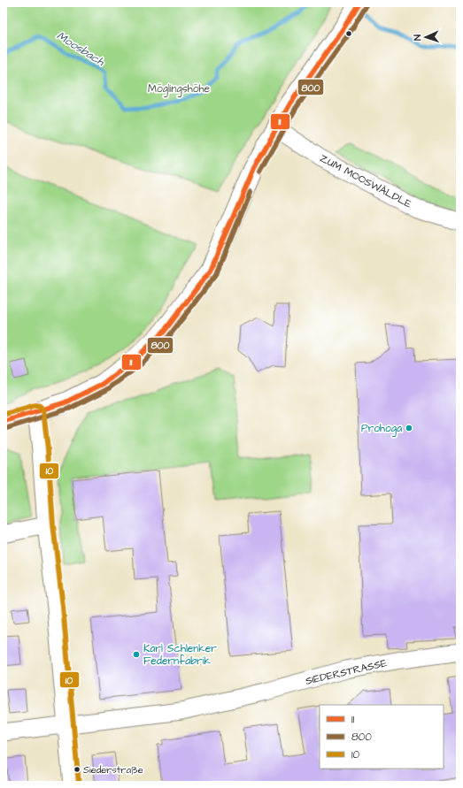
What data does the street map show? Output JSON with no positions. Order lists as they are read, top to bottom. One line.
{"streets":{"street":["ZUM MOOSWÄLDLE","SIEDERSTRASSE"]},"water":["Moosbach"],"parks":["Möglingshöhe"],"places":["Prohoga","Karl Schlenker Federnfabrik","Siederstraße"],"lines":["transit line 11","transit line 800","transit line 10"],"legend":["11","800","10"],"north":"left"}
